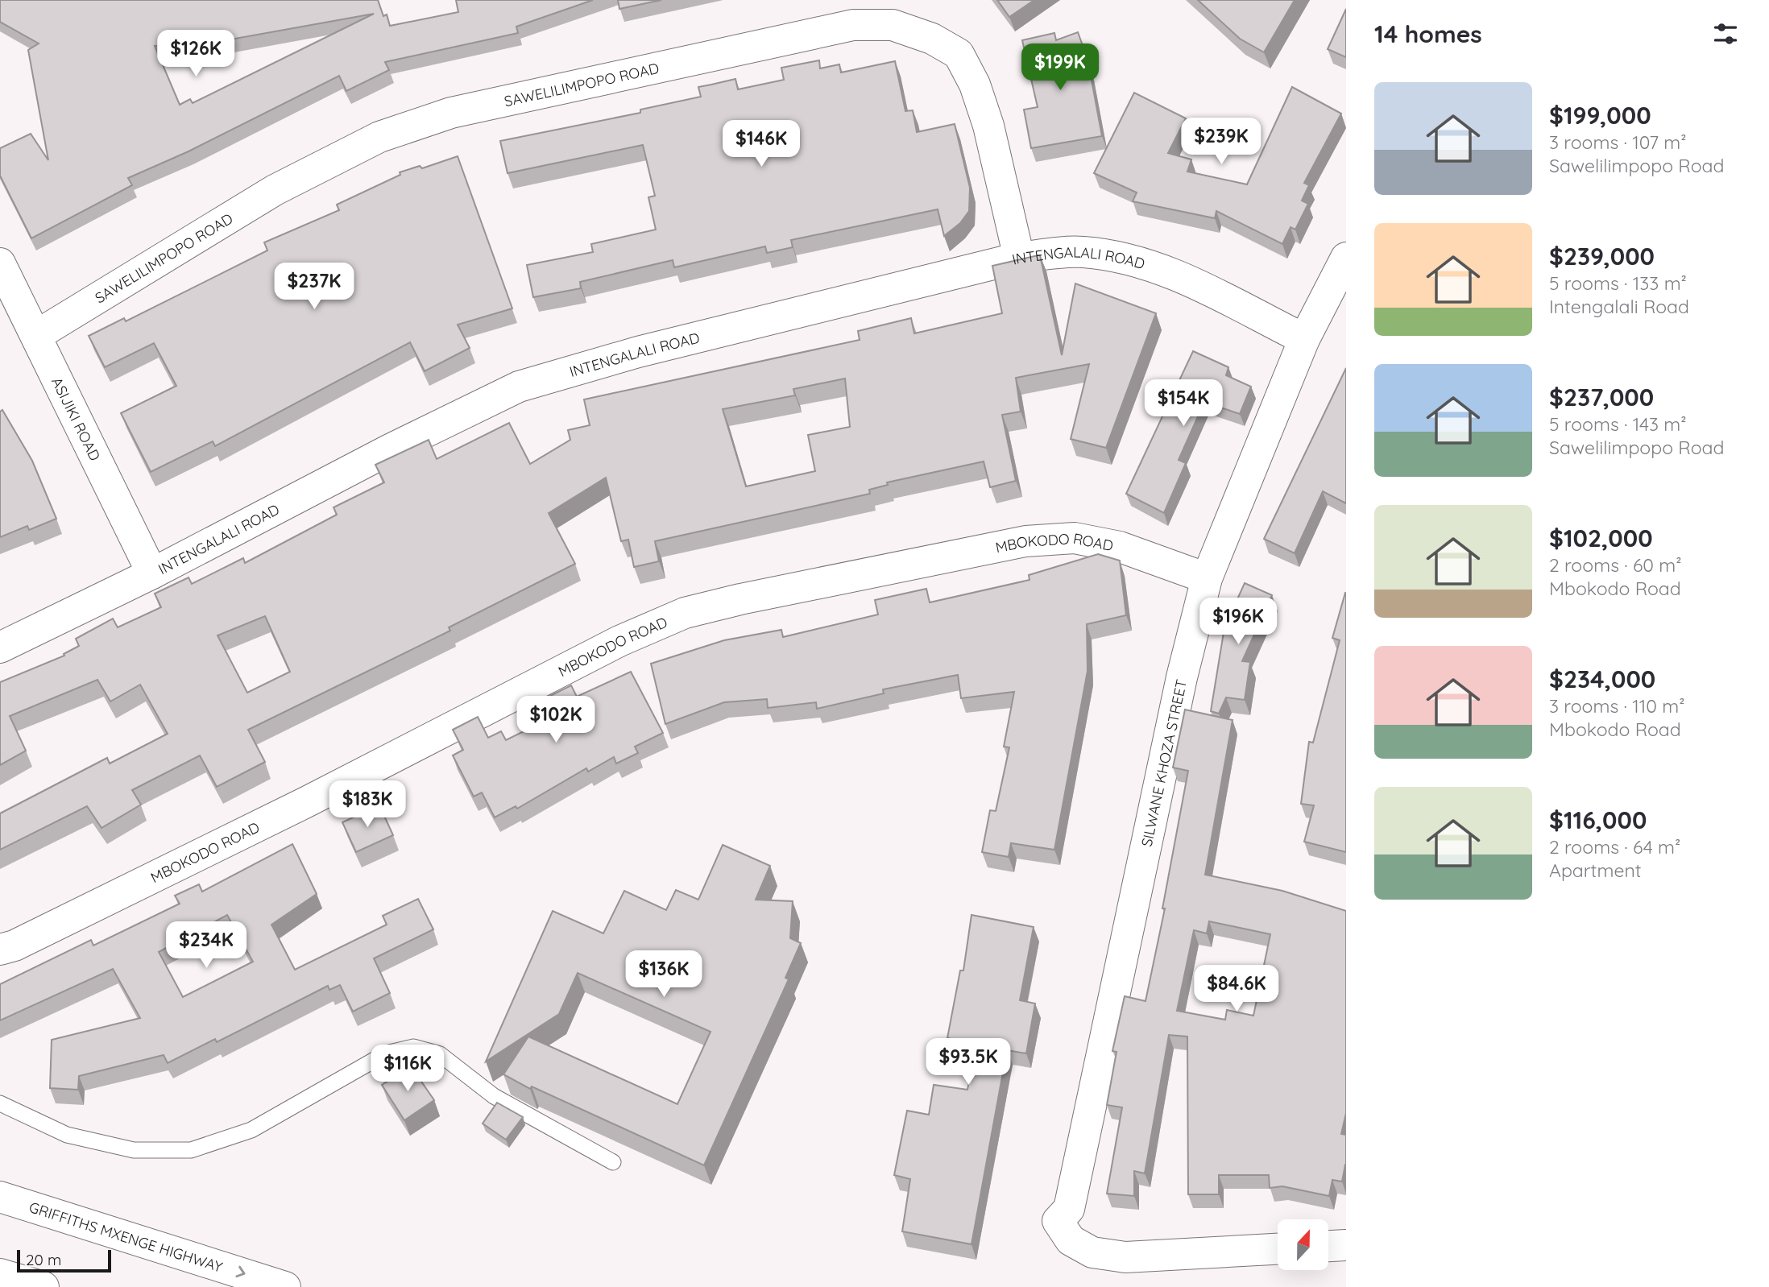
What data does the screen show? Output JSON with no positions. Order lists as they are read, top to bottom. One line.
{"streets":{"street":["SAWELILIMPOPO ROAD","INTENGALALI ROAD","ASIJIKI ROAD","MBOKODO ROAD","SILWANE KHOZA STREET","GRIFFITHS MXENGE HIGHWAY"]},"crossings":[["SAWELILIMPOPO ROAD","INTENGALALI ROAD"],["SAWELILIMPOPO ROAD","ASIJIKI ROAD"],["INTENGALALI ROAD","ASIJIKI ROAD"],["INTENGALALI ROAD","SILWANE KHOZA STREET"],["MBOKODO ROAD","SILWANE KHOZA STREET"]],"one_way":["GRIFFITHS MXENGE HIGHWAY"],"scale_bar":"20 m","north":"top","page":{"heading":"14 homes","price":["$126K","$199K","$239K","$146K","$237K","$154K","$196K","$102K","$183K","$234K","$136K","$84.6K","$93.5K","$116K"],"list":[{"name":"$199,000","note":"3 rooms · 107 m² · Sawelilimpopo Road"},{"name":"$239,000","note":"5 rooms · 133 m² · Intengalali Road"},{"name":"$237,000","note":"5 rooms · 143 m² · Sawelilimpopo Road"},{"name":"$102,000","note":"2 rooms · 60 m² · Mbokodo Road"},{"name":"$234,000","note":"3 rooms · 110 m² · Mbokodo Road"},{"name":"$116,000","note":"2 rooms · 64 m² · Apartment"}],"scale":"20 m"}}
